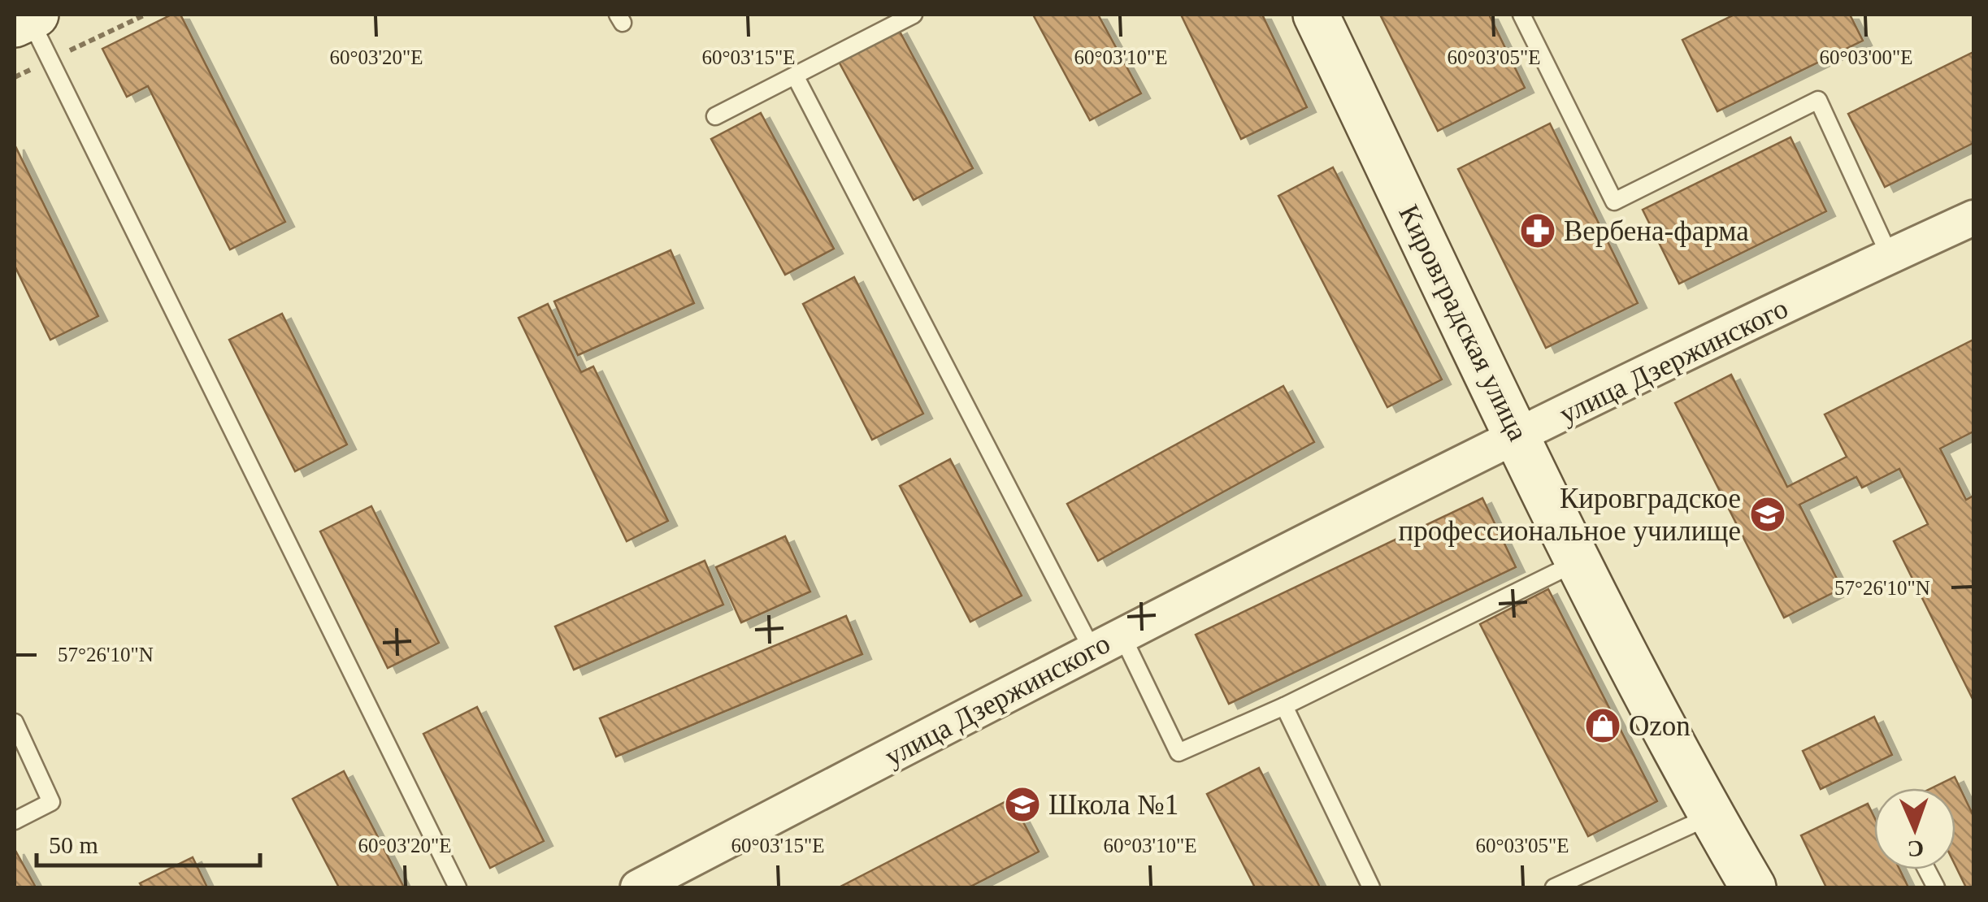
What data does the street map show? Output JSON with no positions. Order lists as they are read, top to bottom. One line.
{"streets":{"street":["Кировградская улица","улица Дзержинского"]},"crossings":[["Кировградская улица","улица Дзержинского"]],"places":{"pharmacy":["Вербена-фарма"],"school or university":["Кировградское профессиональное училище","Школа №1"],"shop":["Ozon"]},"scale_bar":"50 m","north":"bottom","coordinates":["60°03'20\"E","60°03'15\"E","60°03'10\"E","60°03'05\"E","60°03'00\"E","57°26'10\"N"]}
